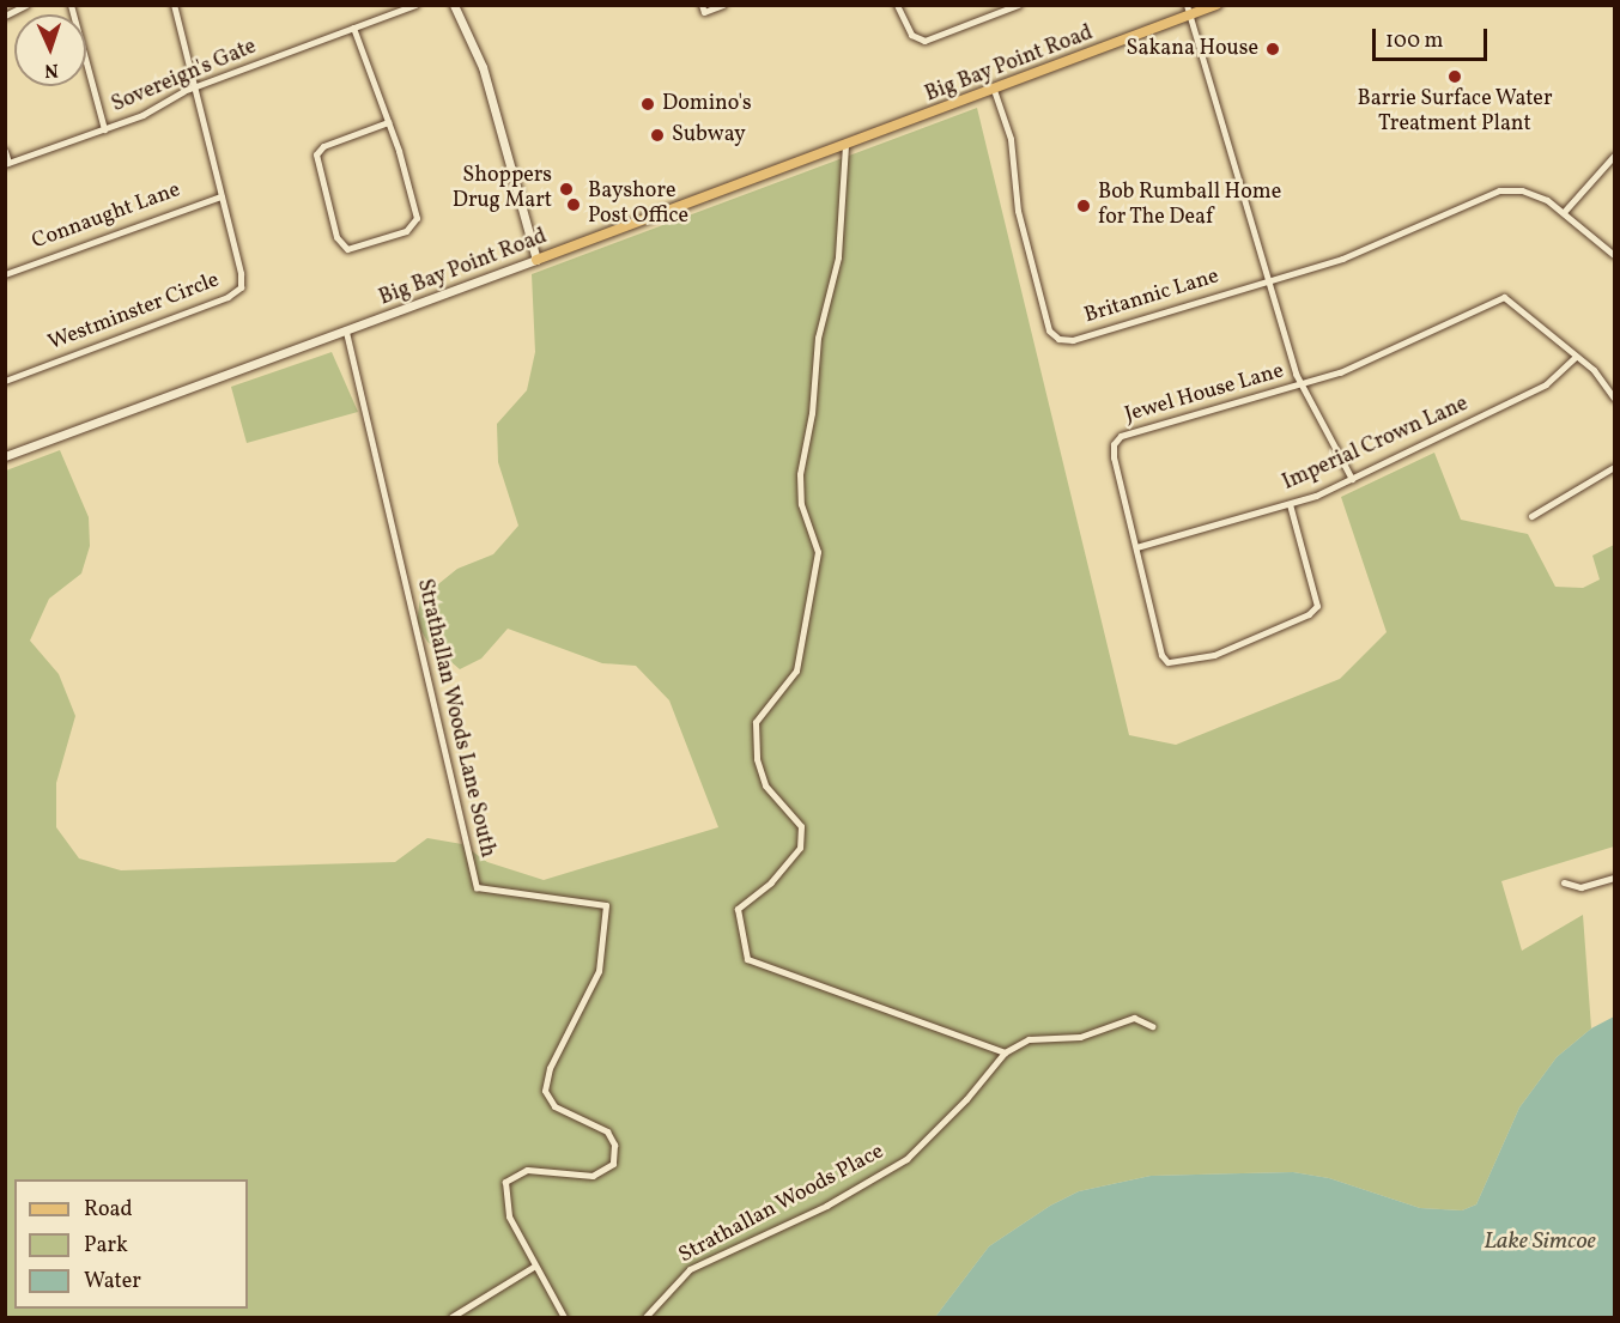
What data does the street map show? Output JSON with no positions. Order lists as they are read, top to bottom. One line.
{"streets":{"main road":["Big Bay Point Road"],"street":["Sovereign's Gate","Connaught Lane","Britannic Lane","Westminster Circle","Jewel House Lane","Imperial Crown Lane","Strathallan Woods Lane South","Strathallan Woods Place"]},"crossings":[["Big Bay Point Road","Britannic Lane"],["Big Bay Point Road","Strathallan Woods Lane South"],["Sovereign's Gate","Westminster Circle"],["Connaught Lane","Westminster Circle"],["Jewel House Lane","Imperial Crown Lane"]],"water":["Lake Simcoe"],"places":["Sakana House","Barrie Surface Water Treatment Plant","Domino's","Subway","Shoppers Drug Mart","Bayshore Post Office","Bob Rumball Home for The Deaf"],"legend":["Road","Park","Water"],"scale_bar":"100 m","north":"bottom"}
